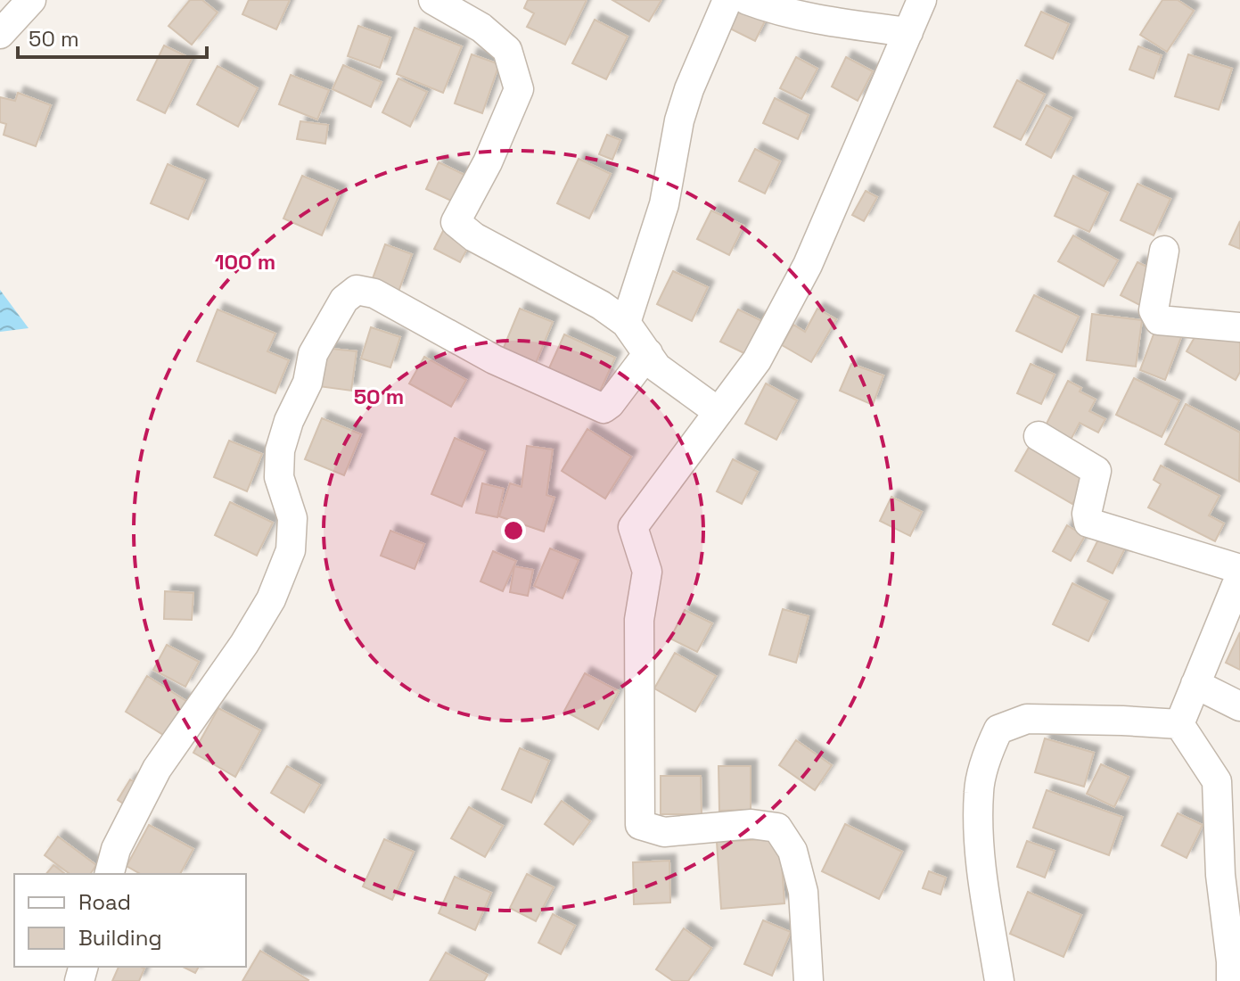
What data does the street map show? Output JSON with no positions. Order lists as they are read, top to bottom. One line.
{"legend":["Road","Building"],"scale_bar":"50 m","rings":["100 m","50 m"]}
